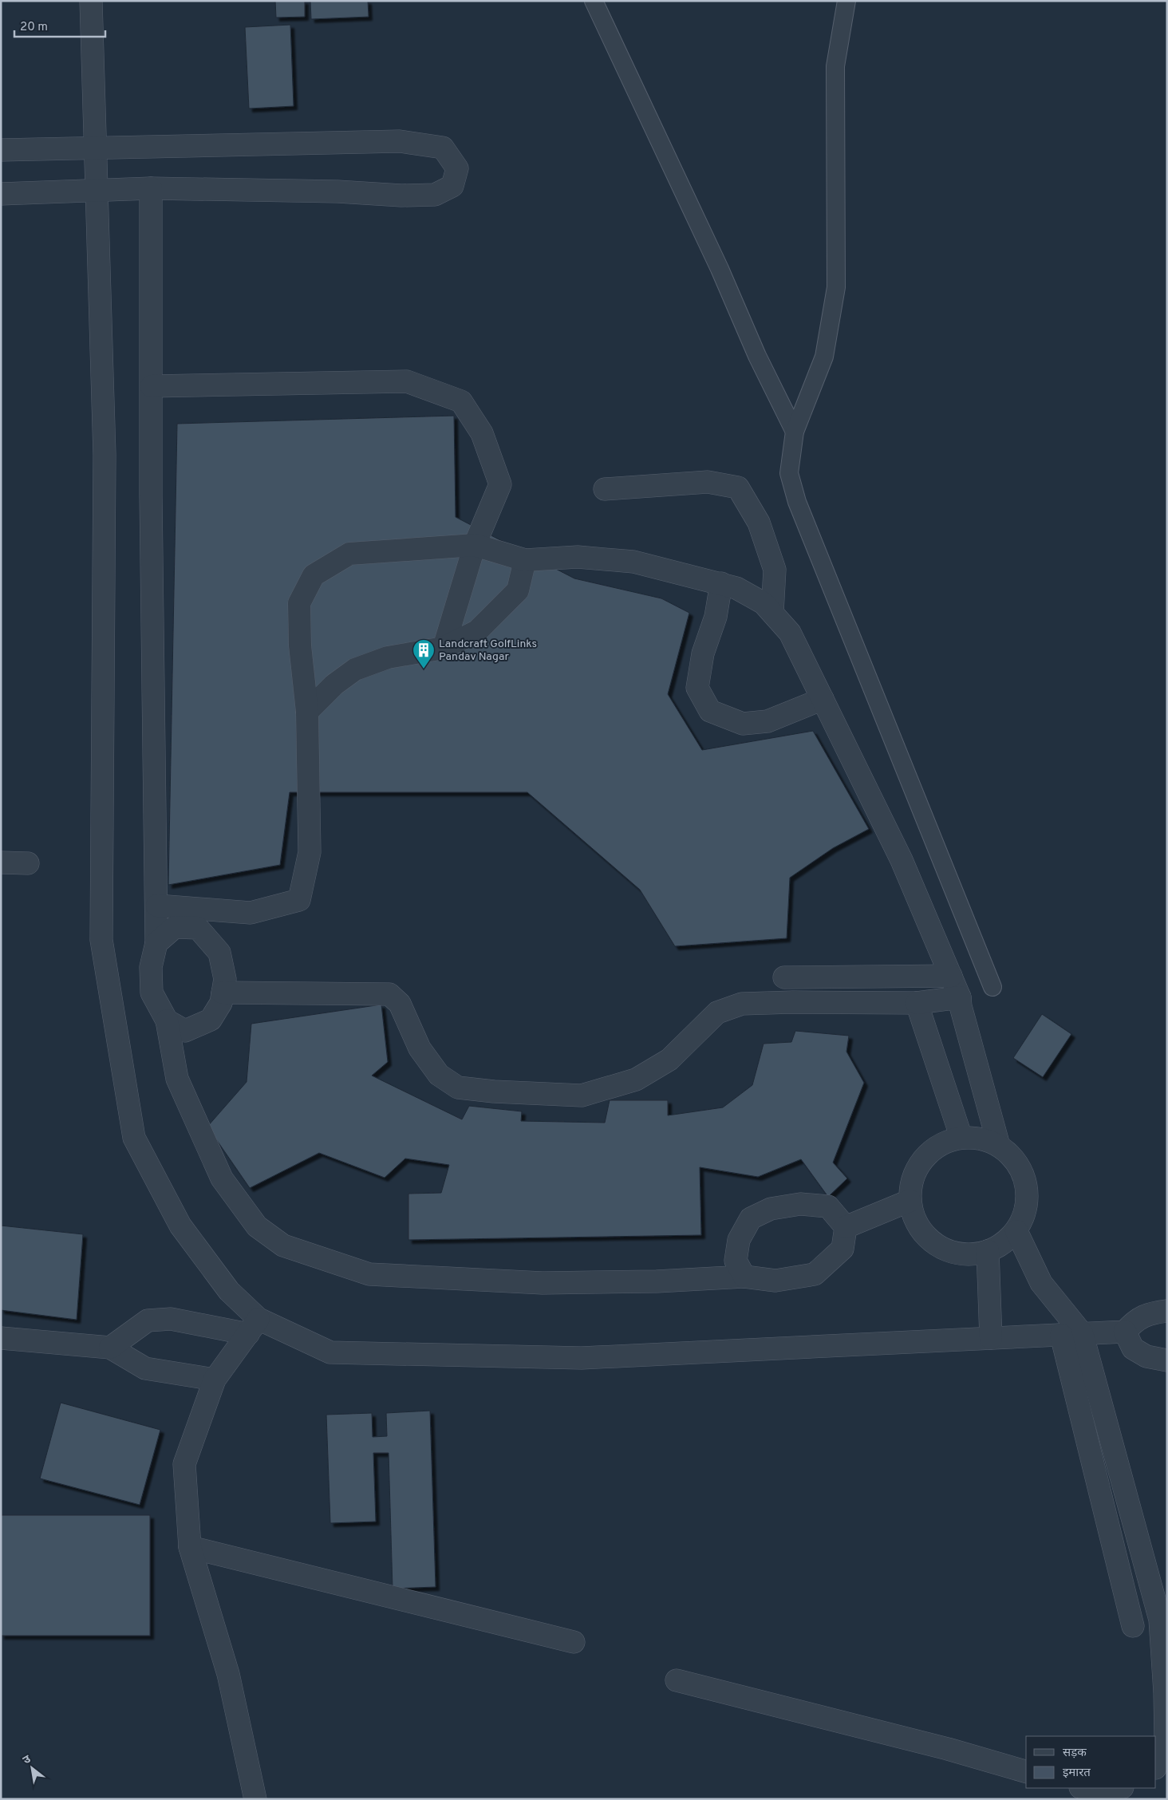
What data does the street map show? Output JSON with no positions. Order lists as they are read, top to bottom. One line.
{"places":{"building":["Landcraft GolfLinks Pandav Nagar"]},"legend":["सड़क","इमारत"],"scale_bar":"20 m","north":"top left"}
